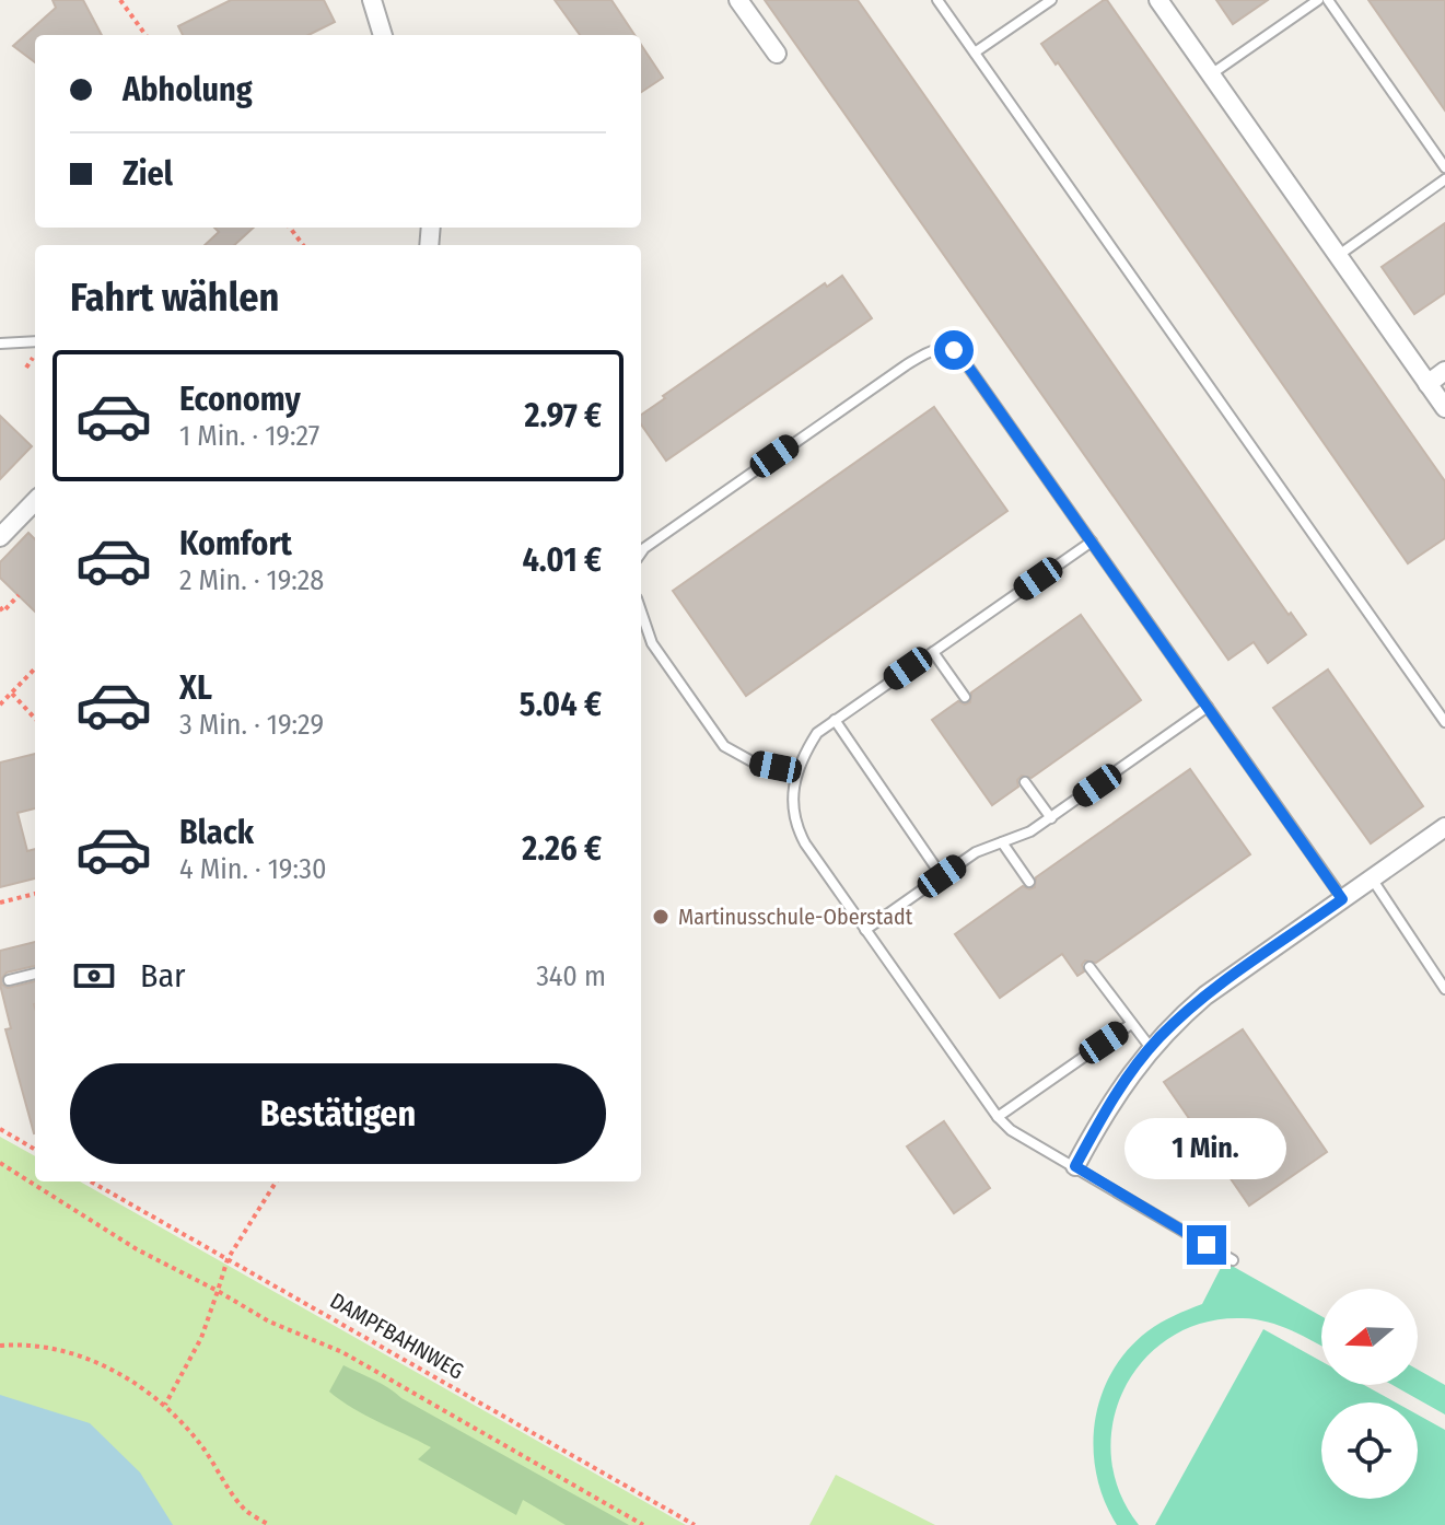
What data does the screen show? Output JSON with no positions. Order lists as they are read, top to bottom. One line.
{"streets":{"path":["DAMPFBAHNWEG"]},"places":["Martinusschule-Oberstadt"],"north":"left","page":{"banner":["Abholung","Ziel"],"heading":"Fahrt wählen","list":[{"name":"Economy","note":"1 Min. · 19:27","value":"2.97 €"},{"name":"Komfort","note":"2 Min. · 19:28","value":"4.01 €"},{"name":"XL","note":"3 Min. · 19:29","value":"5.04 €"},{"name":"Black","note":"4 Min. · 19:30","value":"2.26 €"}],"pay":["Bar","340 m"],"buttons":"Bestätigen","bubble":"1 Min."}}
